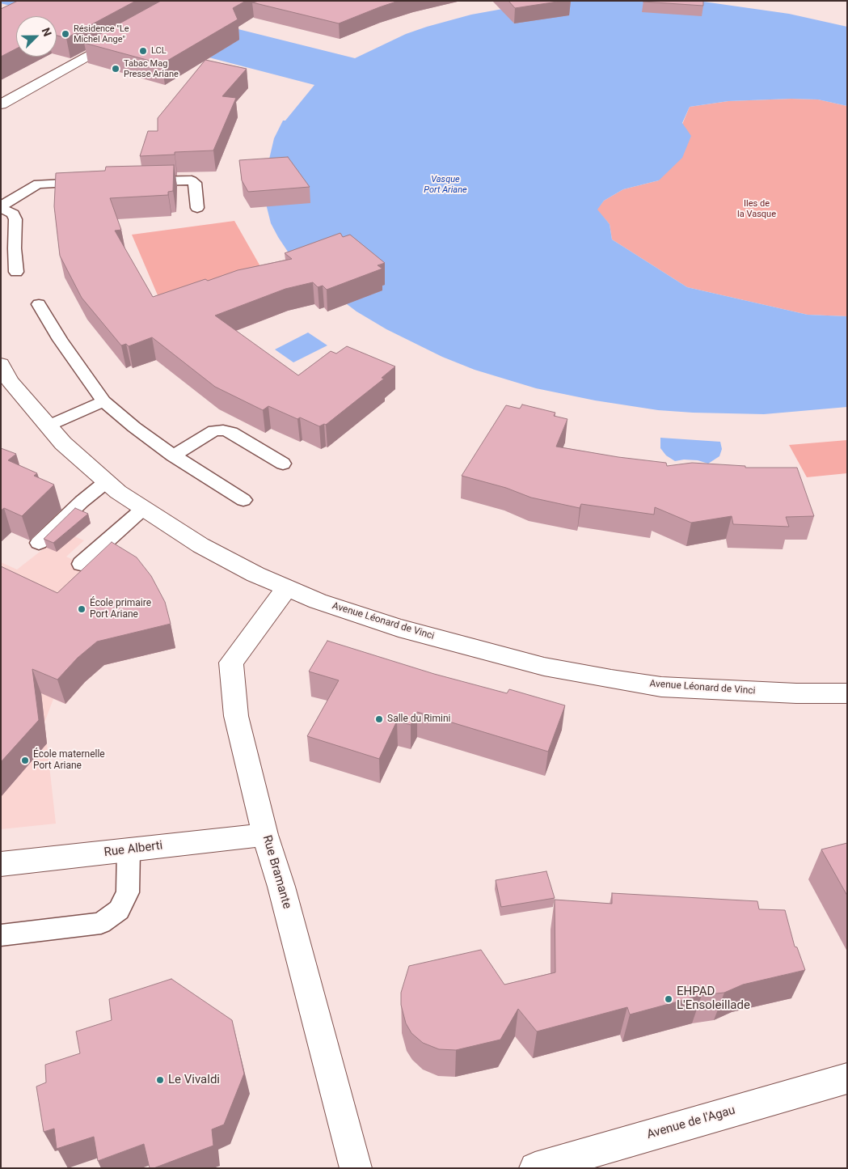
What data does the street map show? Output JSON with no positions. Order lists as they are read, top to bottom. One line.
{"streets":{"street":["Avenue Léonard de Vinci","Rue Alberti","Rue Bramante","Avenue de l'Agau"]},"crossings":[["Avenue Léonard de Vinci","Rue Bramante"],["Rue Alberti","Rue Bramante"]],"water":["Vasque Port Ariane"],"parks":["Iles de la Vasque"],"places":["Résidence \"Le Michel Ange\"","LCL","Tabac Mag Presse Ariane","École primaire Port Ariane","Salle du Rimini","École maternelle Port Ariane","EHPAD L'Ensoleillade","Le Vivaldi"],"north":"top right"}
